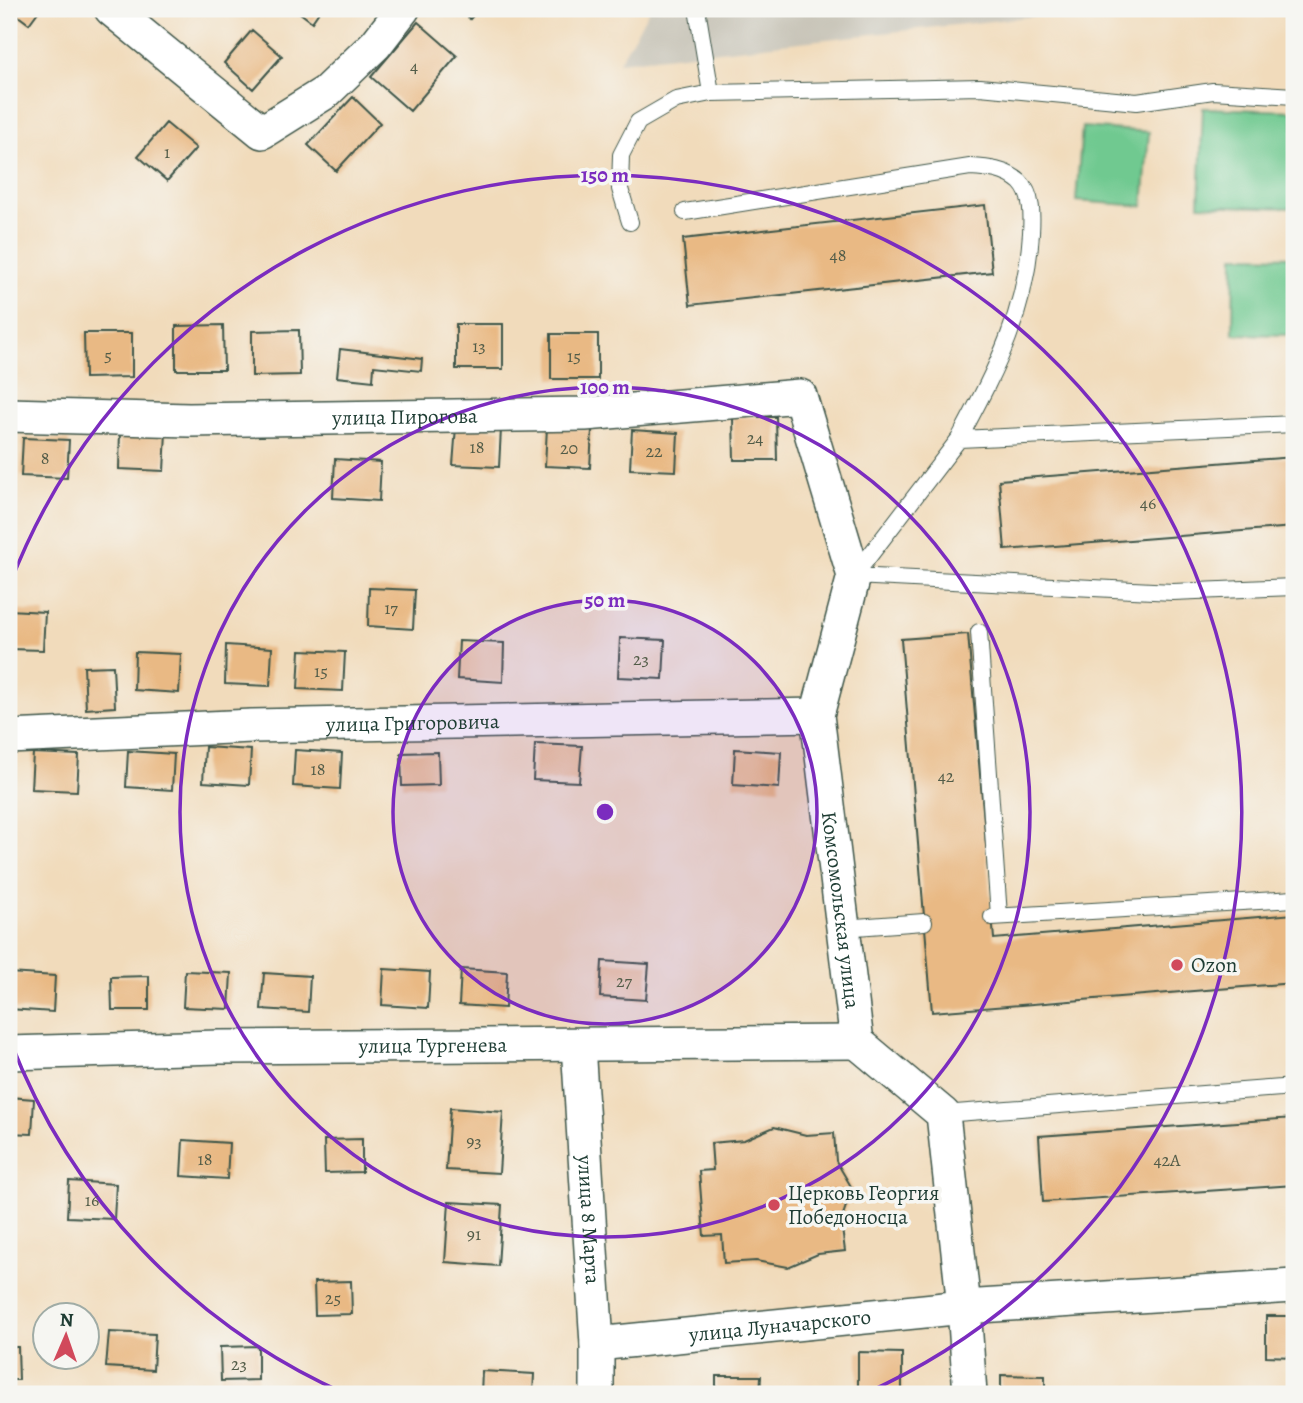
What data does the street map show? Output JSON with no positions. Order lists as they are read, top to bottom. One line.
{"streets":{"street":["улица Пирогова","улица Григоровича","Комсомольская улица","улица Тургенева","улица 8 Марта","улица Луначарского"]},"crossings":[["улица Пирогова","Комсомольская улица"],["улица Григоровича","Комсомольская улица"],["Комсомольская улица","улица Тургенева"],["улица Тургенева","улица 8 Марта"],["улица 8 Марта","улица Луначарского"]],"places":["Ozon","Церковь Георгия Победоносца"],"house_numbers":["4","1","48","13","5","15","24","18","20","22","8","46","17","23","15","18","42","27","93","18","42А","16","91","25","23"],"north":"top","rings":["150 m","100 m","50 m"]}
